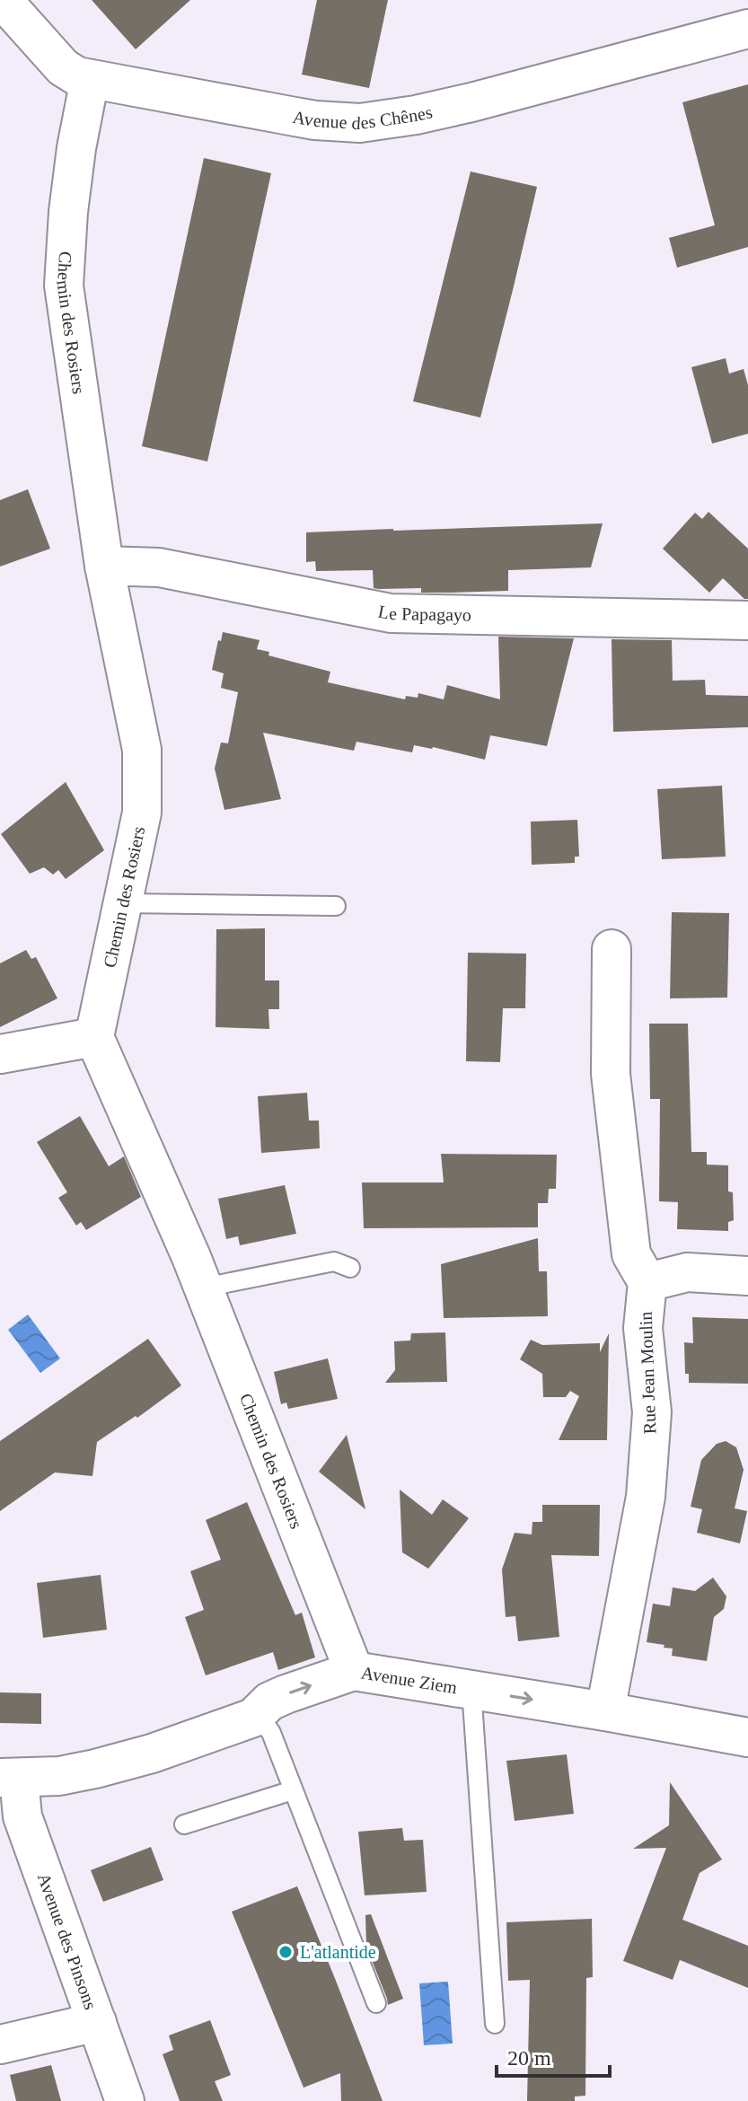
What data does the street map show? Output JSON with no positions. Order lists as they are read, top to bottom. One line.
{"streets":{"street":["Avenue des Chênes","Chemin des Rosiers","Le Papagayo","Rue Jean Moulin","Avenue Ziem","Avenue des Pinsons"]},"crossings":[["Avenue des Chênes","Chemin des Rosiers"],["Chemin des Rosiers","Le Papagayo"],["Chemin des Rosiers","Avenue Ziem"],["Rue Jean Moulin","Avenue Ziem"],["Avenue Ziem","Avenue des Pinsons"]],"places":["L'atlantide"],"scale_bar":"20 m"}
